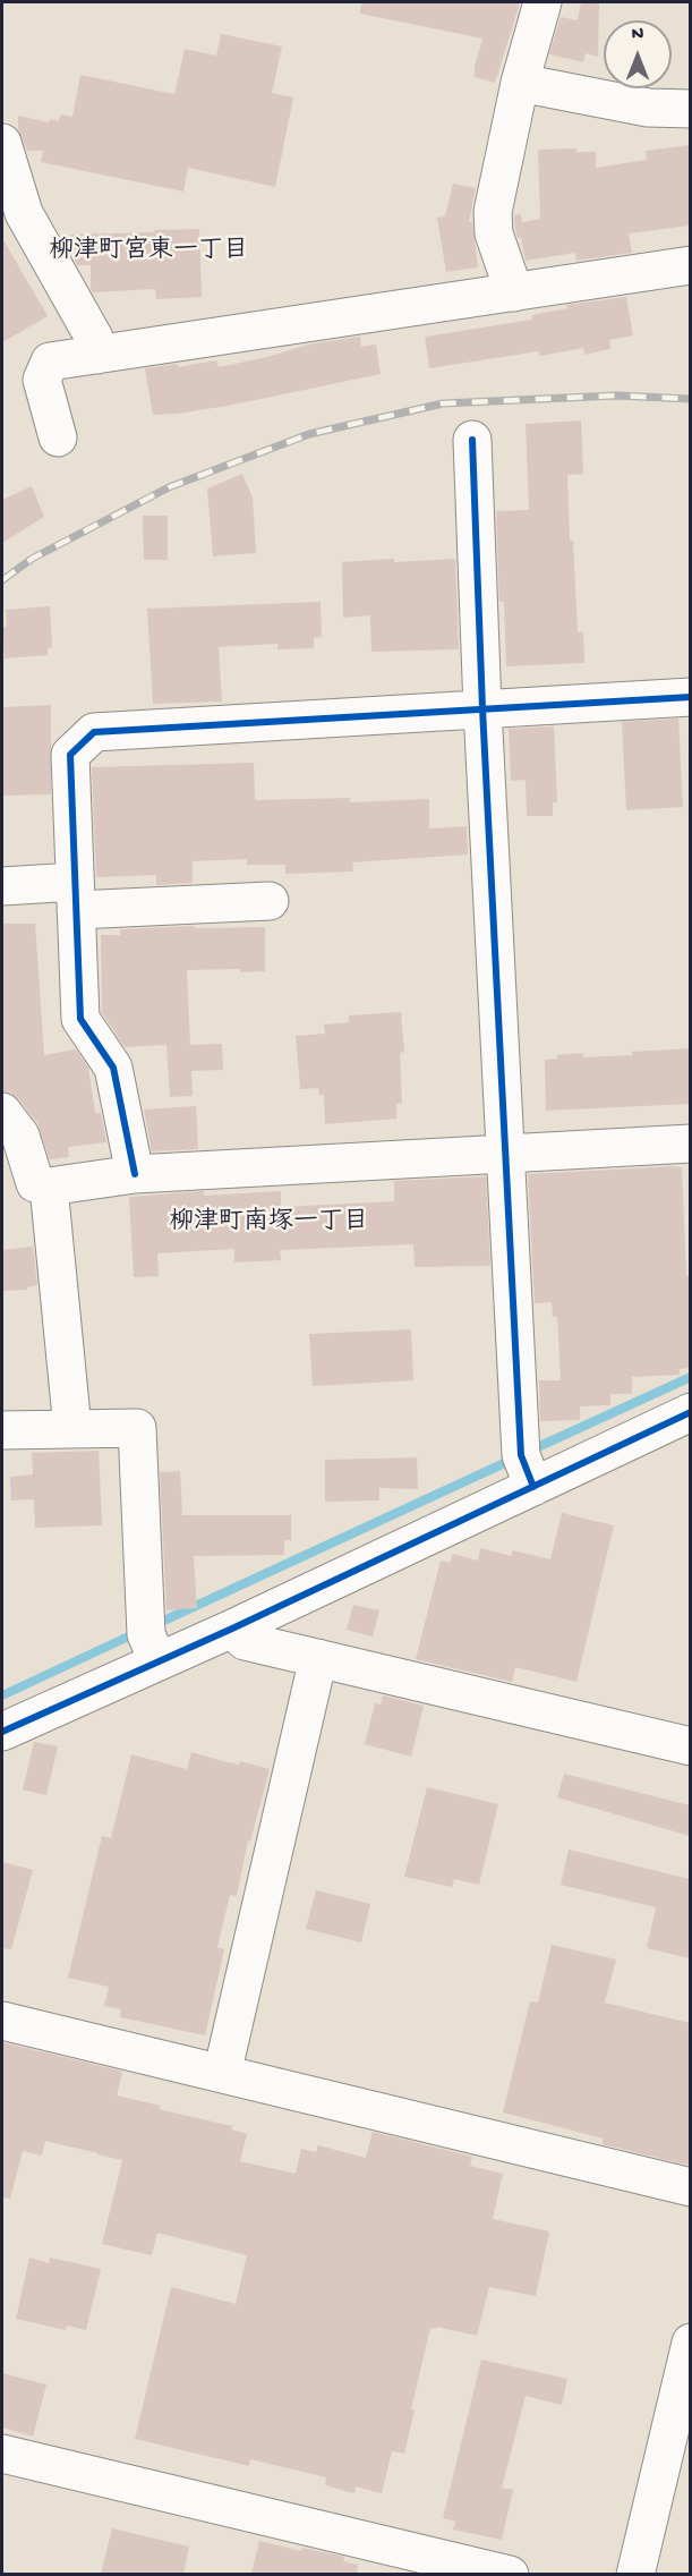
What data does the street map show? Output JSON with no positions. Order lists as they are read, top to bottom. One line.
{"districts":["柳津町宮東一丁目","柳津町南塚一丁目"],"north":"top"}
